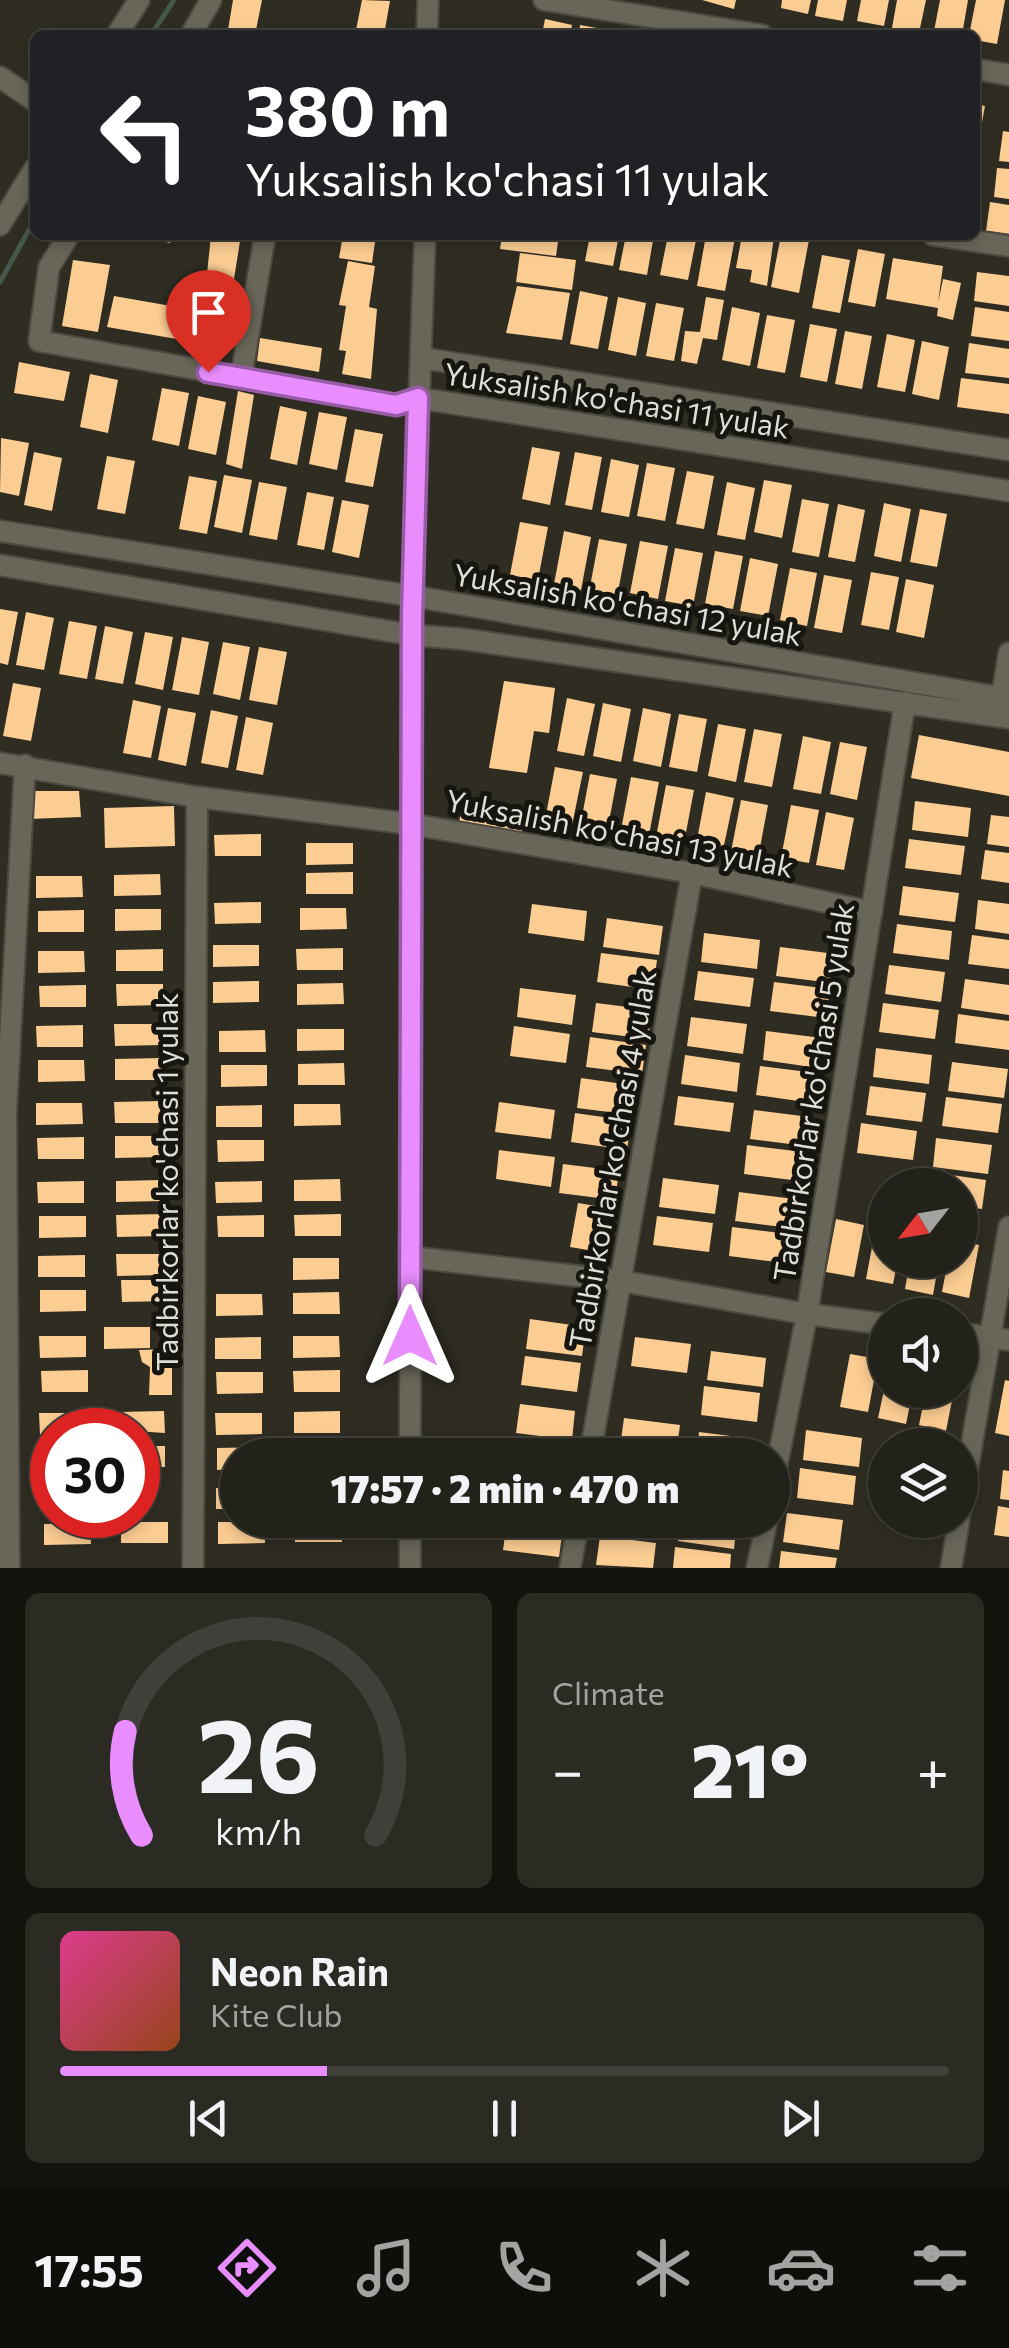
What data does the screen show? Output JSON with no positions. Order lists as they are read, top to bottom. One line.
{"streets":{"street":["Yuksalish ko'chasi 11 yulak","Yuksalish ko'chasi 12 yulak","Yuksalish ko'chasi 13 yulak","Tadbirkorlar ko'chasi 5 yulak","Tadbirkorlar ko'chasi 4 yulak","Tadbirkorlar ko'chasi 1 yulak"]},"crossings":[["Yuksalish ko'chasi 12 yulak","Tadbirkorlar ko'chasi 5 yulak"],["Yuksalish ko'chasi 13 yulak","Tadbirkorlar ko'chasi 5 yulak"],["Yuksalish ko'chasi 13 yulak","Tadbirkorlar ko'chasi 4 yulak"],["Yuksalish ko'chasi 13 yulak","Tadbirkorlar ko'chasi 1 yulak"]],"north":"bottom left","page":{"turn":["380 m","Yuksalish ko'chasi 11 yulak"],"limit":"30","trip":"17:57 · 2 min · 470 m","tile":"Climate","heat":["−","21°","+"],"song":["Neon Rain","Kite Club"],"tabs":"17:55","gauge":["26","km/h"]}}
